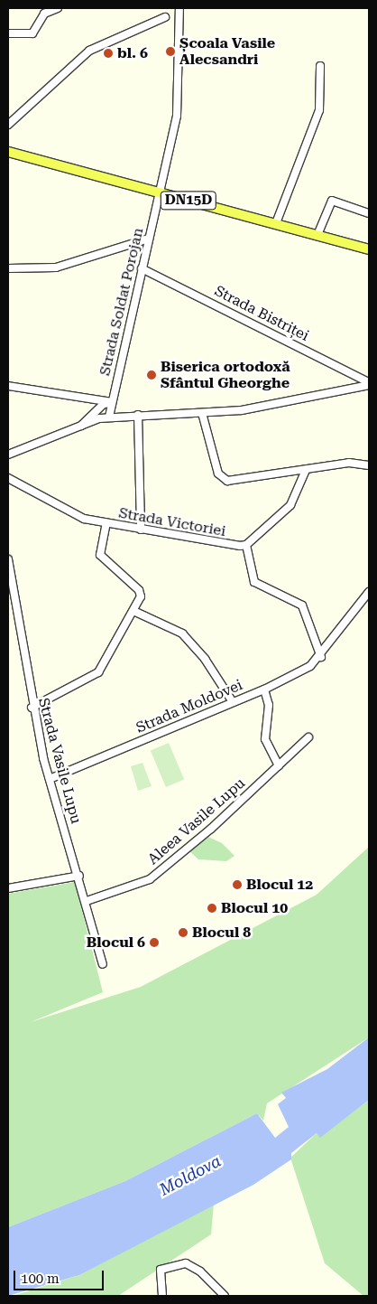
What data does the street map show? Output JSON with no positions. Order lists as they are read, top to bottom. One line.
{"streets":{"main road":["DN15D"],"street":["Strada Soldat Porojan","Strada Bistriței","Strada Victoriei","Strada Moldovei","Strada Vasile Lupu","Aleea Vasile Lupu"]},"crossings":[["DN15D","Strada Soldat Porojan"],["Strada Soldat Porojan","Strada Bistriței"],["Strada Moldovei","Strada Vasile Lupu"],["Strada Vasile Lupu","Aleea Vasile Lupu"]],"water":["Moldova"],"places":["Școala Vasile Alecsandri","bl. 6","Biserica ortodoxă Sfântul Gheorghe","Blocul 12","Blocul 10","Blocul 8","Blocul 6"],"scale_bar":"100 m"}
